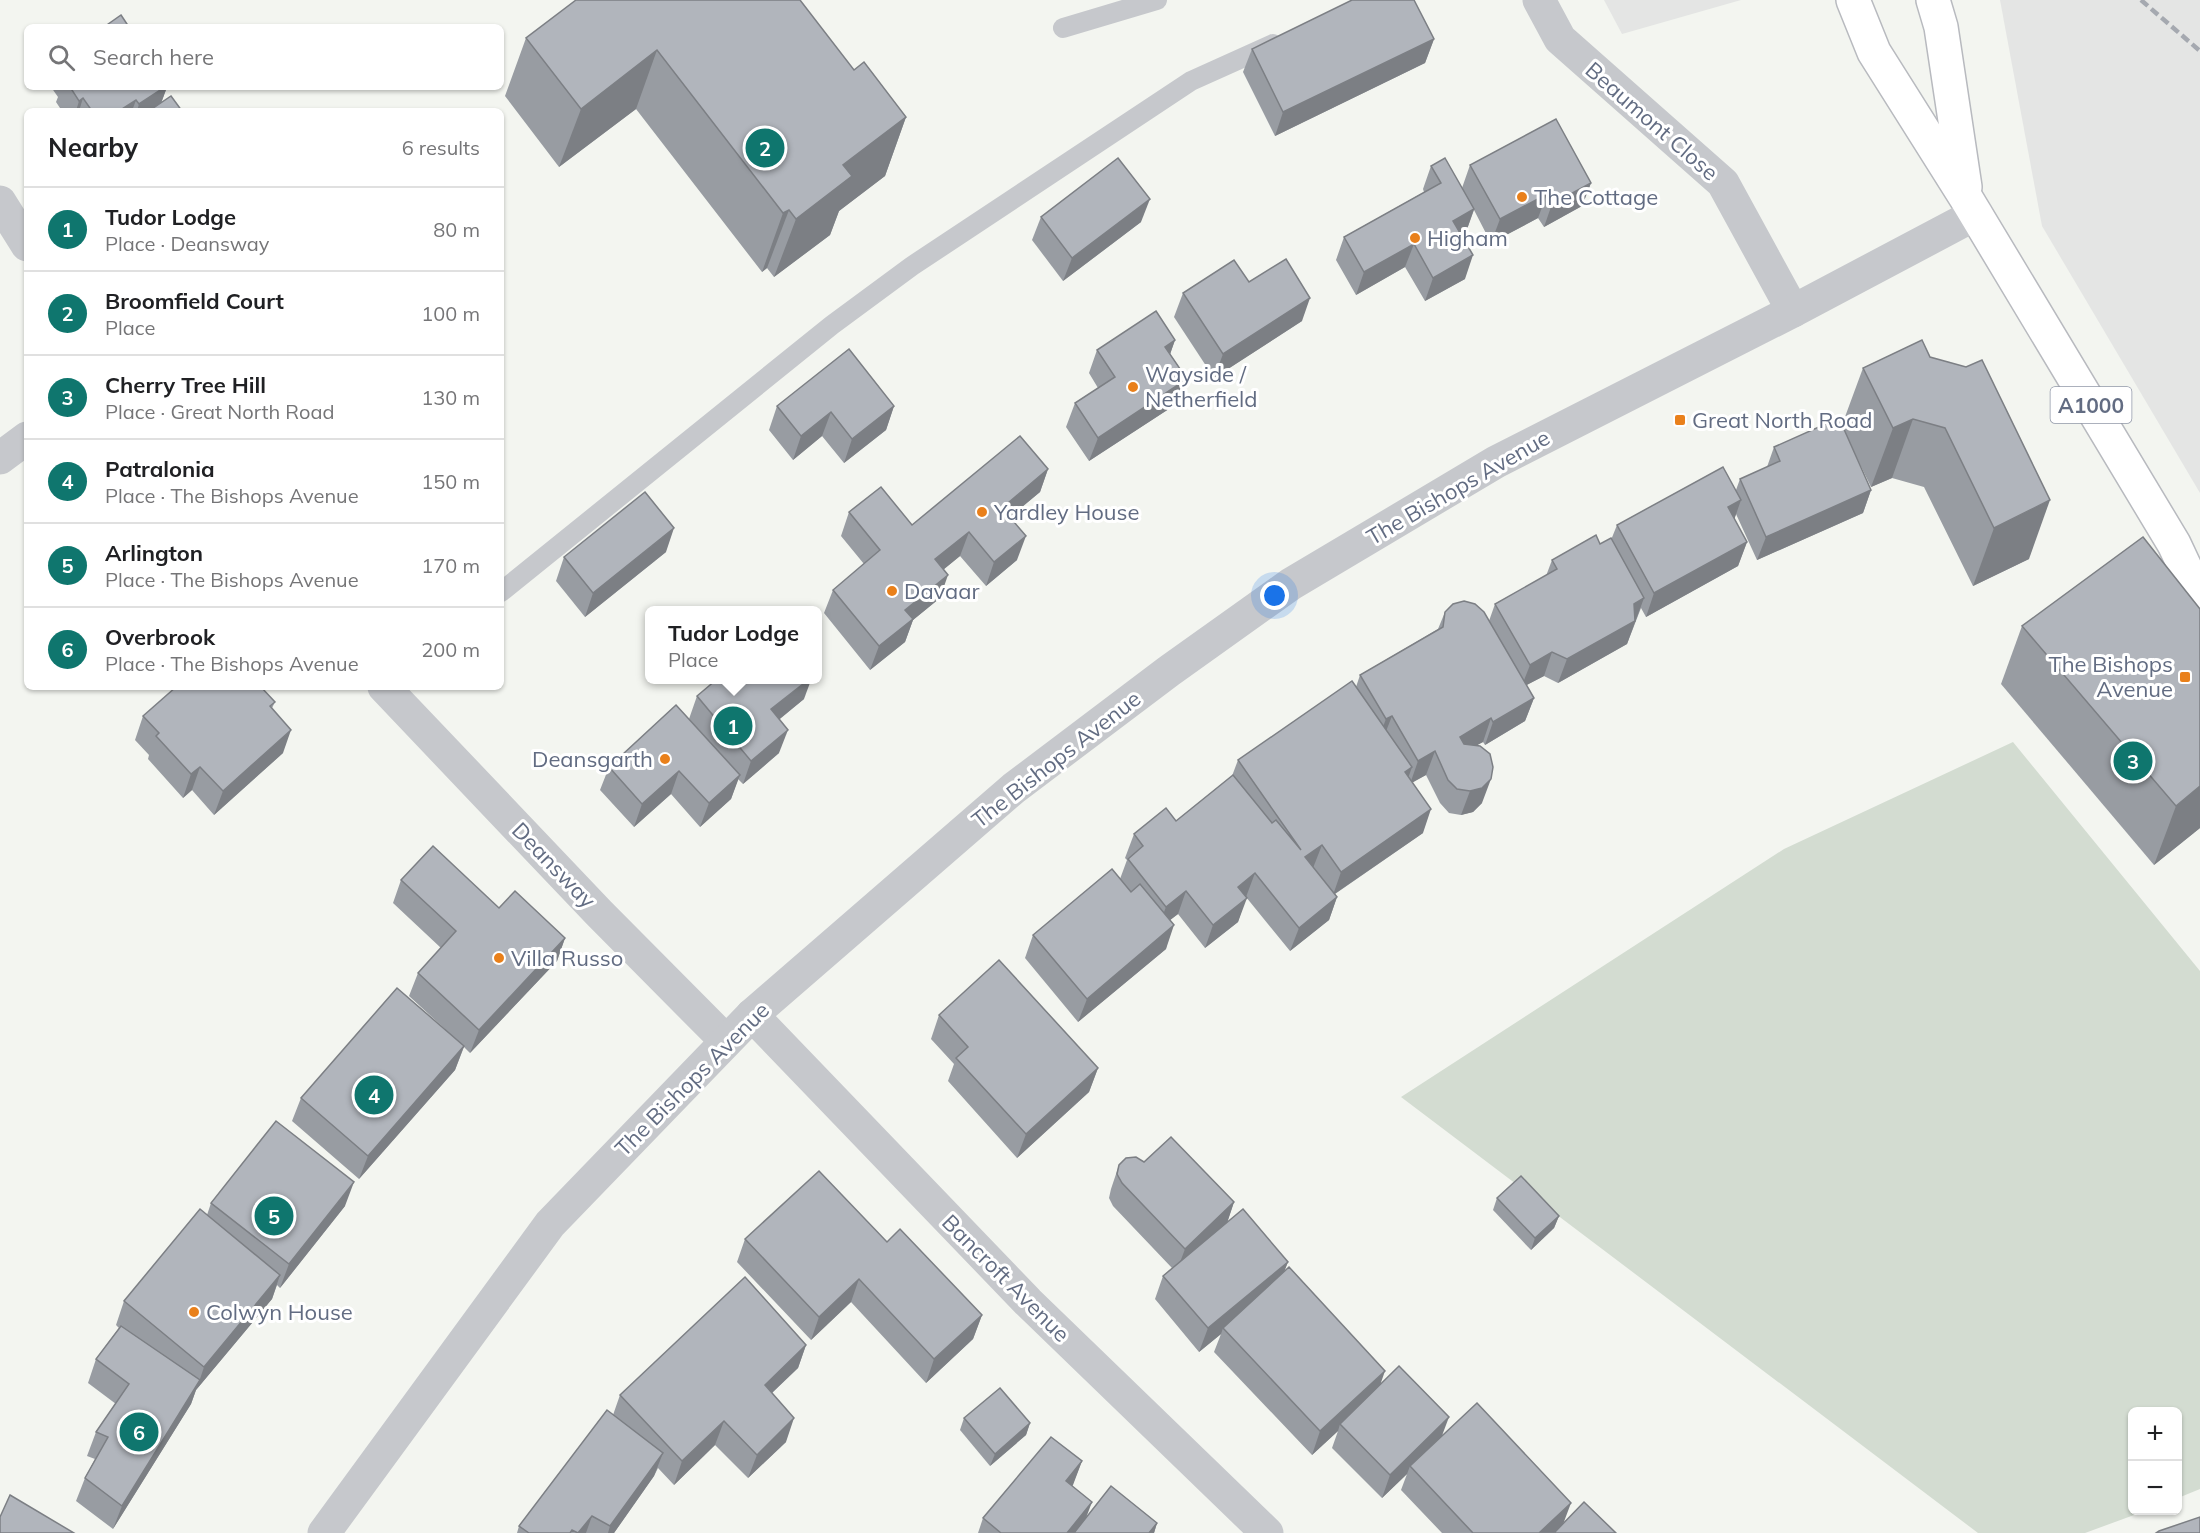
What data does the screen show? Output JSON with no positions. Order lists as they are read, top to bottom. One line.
{"streets":{"main road":["A1000"],"street":["Beaumont Close","The Bishops Avenue","Deansway","Bancroft Avenue"]},"crossings":[["Beaumont Close","The Bishops Avenue"],["A1000","The Bishops Avenue"],["The Bishops Avenue","Deansway"],["The Bishops Avenue","Bancroft Avenue"]],"places":{"other":["The Cottage","Higham","Wayside / Netherfield","Yardley House","Davaar","Deansgarth","Villa Russo","Colwyn House"],"transit":["Great North Road","The Bishops Avenue"]},"page":{"search":"Search here","heading":["Nearby","6 results"],"pins":["2","1","3","4","5","6"],"list":[{"mark":"1","name":"Tudor Lodge","note":"Place · Deansway","value":"80 m"},{"mark":"2","name":"Broomfield Court","note":"Place","value":"100 m"},{"mark":"3","name":"Cherry Tree Hill","note":"Place · Great North Road","value":"130 m"},{"mark":"4","name":"Patralonia","note":"Place · The Bishops Avenue","value":"150 m"},{"mark":"5","name":"Arlington","note":"Place · The Bishops Avenue","value":"170 m"},{"mark":"6","name":"Overbrook","note":"Place · The Bishops Avenue","value":"200 m"}],"popup":["Tudor Lodge","Place"],"map_buttons":["+","−"]}}
